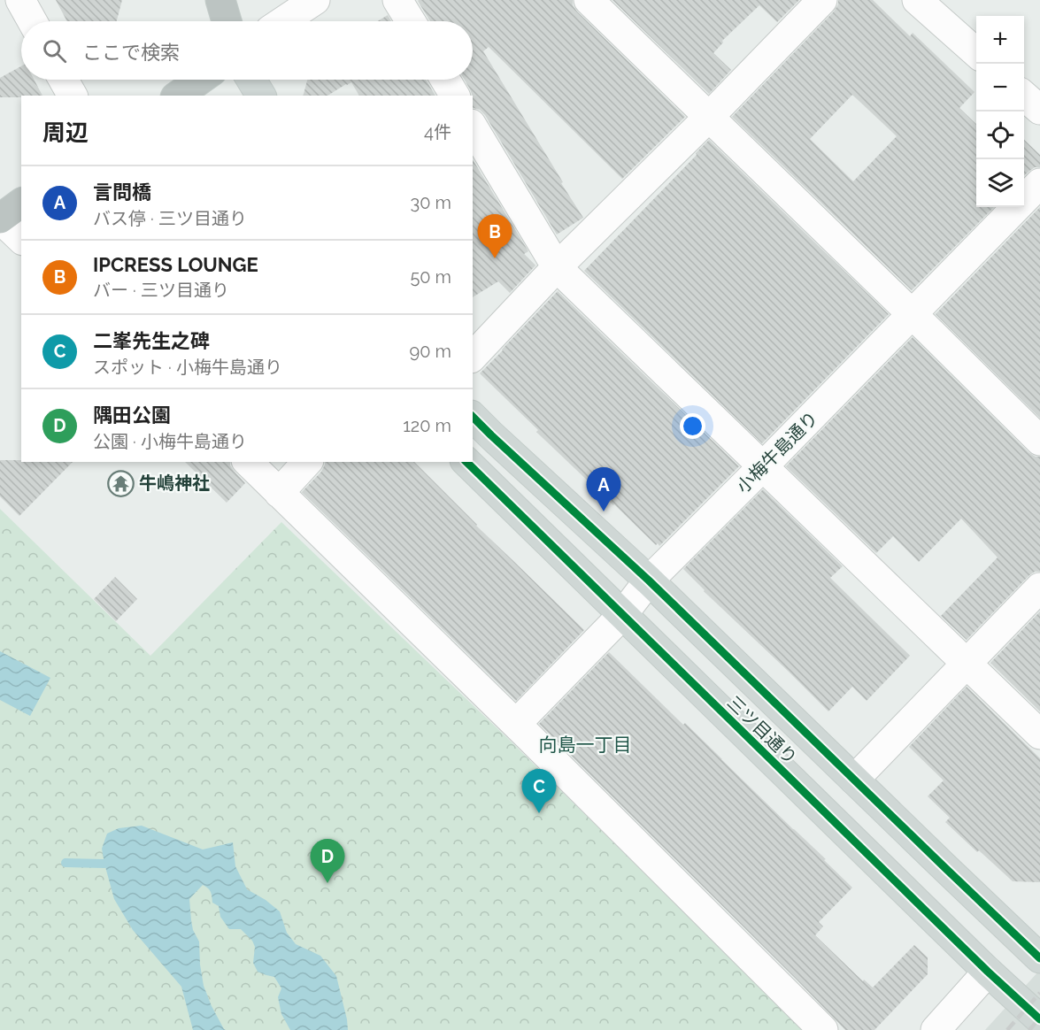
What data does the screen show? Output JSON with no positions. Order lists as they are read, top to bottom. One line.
{"streets":{"main road":["三ツ目通り"],"street":["小梅牛島通り"]},"crossings":[["小梅牛島通り","三ツ目通り"]],"districts":["向島一丁目"],"places":{"temple":["牛嶋神社"]},"page":{"map_buttons":["+","−"],"search":"ここで検索","heading":["周辺","4件"],"list":[{"mark":"A","name":"言問橋","note":"バス停 · 三ツ目通り","value":"30 m"},{"mark":"B","name":"IPCRESS LOUNGE","note":"バー · 三ツ目通り","value":"50 m"},{"mark":"C","name":"二峯先生之碑","note":"スポット · 小梅牛島通り","value":"90 m"},{"mark":"D","name":"隅田公園","note":"公園 · 小梅牛島通り","value":"120 m"}],"pins":["B","A","C","D"]}}
